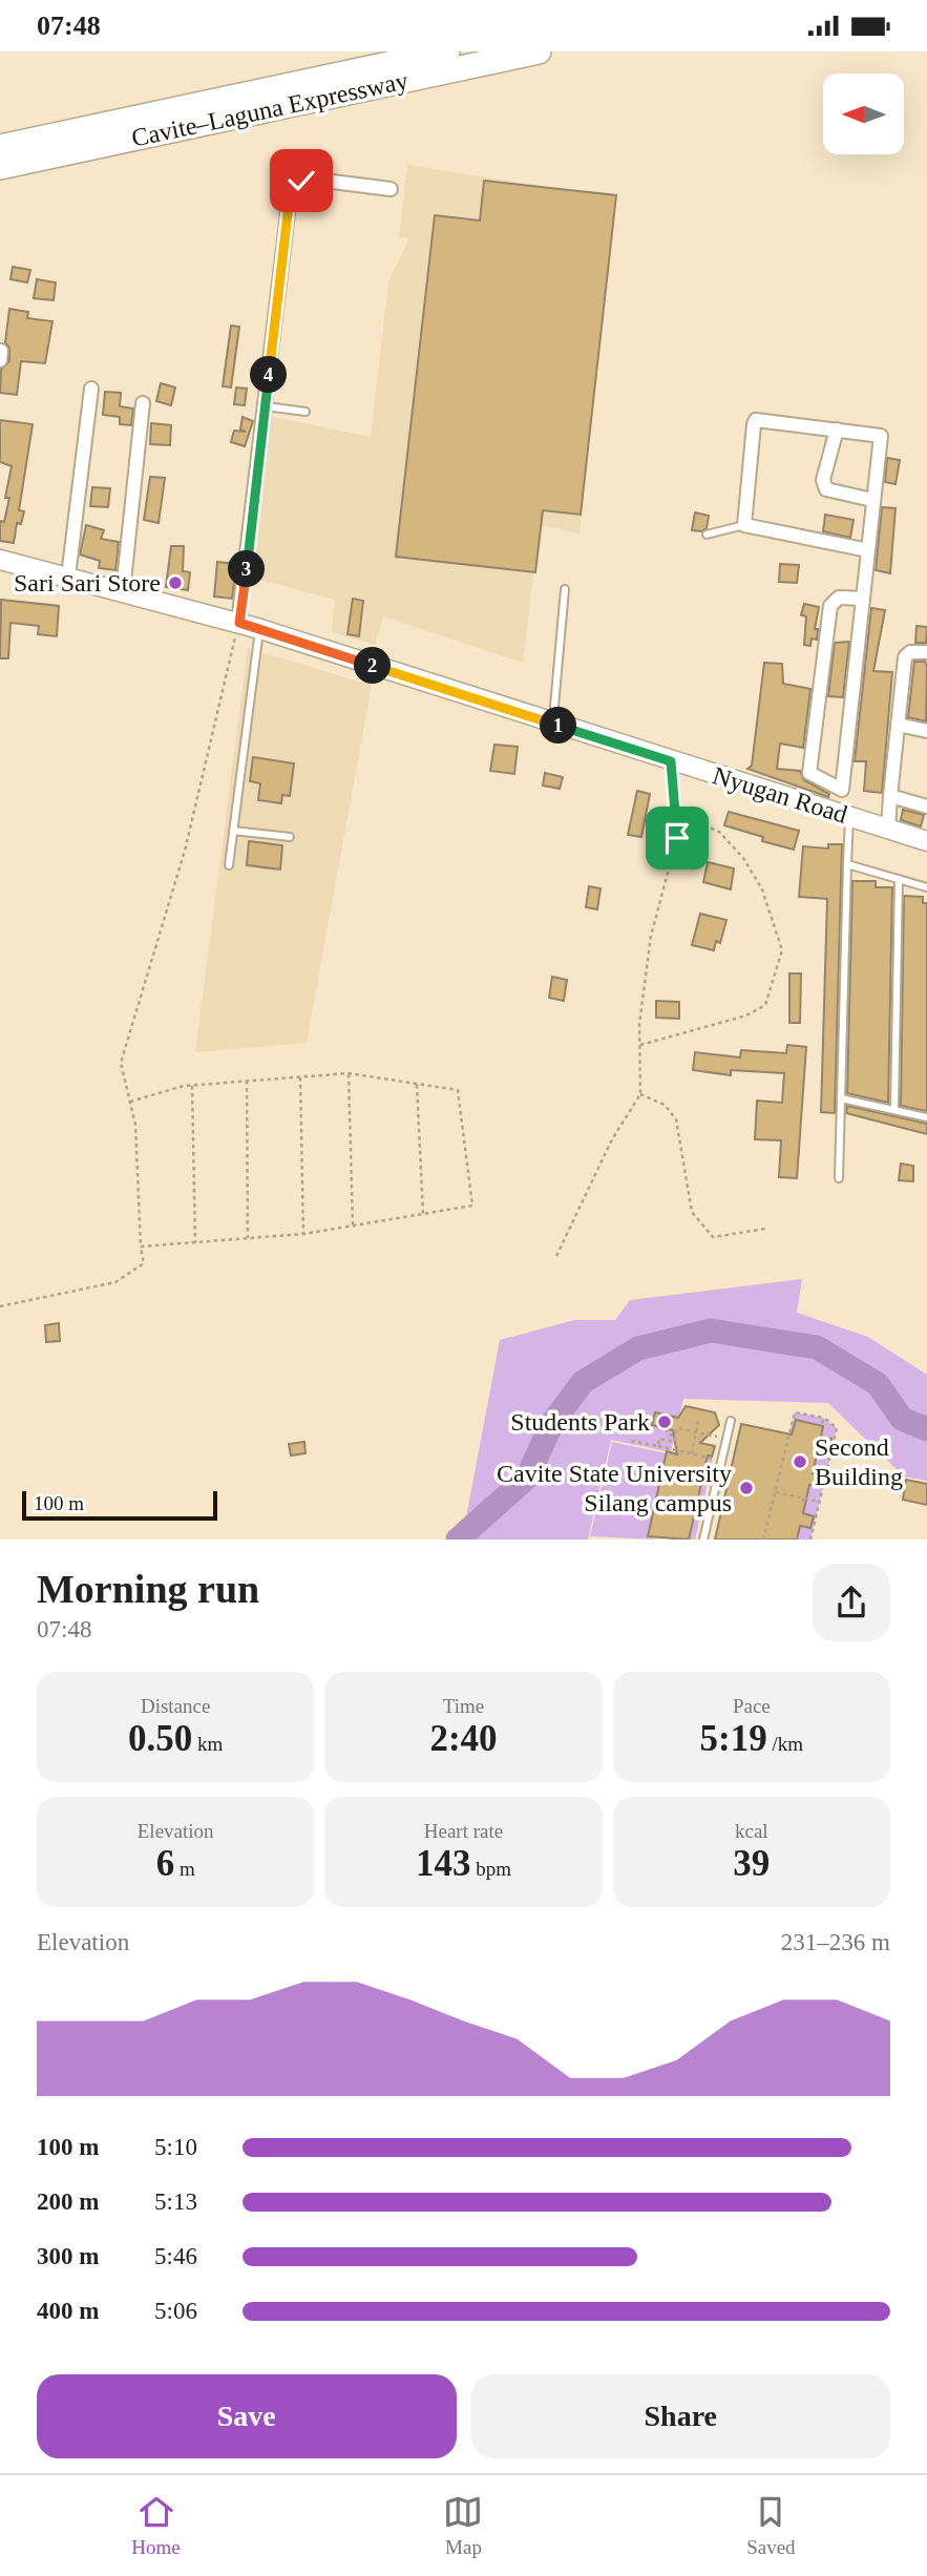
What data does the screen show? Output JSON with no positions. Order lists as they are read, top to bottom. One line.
{"streets":{"highway":["Cavite–Laguna Expressway"],"main road":["Nyugan Road"]},"places":["Sari Sari Store","Students Park","Second Building","Cavite State University Silang campus"],"scale_bar":"100 m","north":"left","page":{"status":"07:48","pins":["4","3","2","1"],"scale":"100 m","heading":["Morning run","07:48"],"stats":[["Distance","0.50 km"],["Time","2:40"],["Pace","5:19 /km"],["Elevation","6 m"],["Heart rate","143 bpm"],["kcal","39"]],"chart":["Elevation","231–236 m"],"list":[{"name":"100 m","note":"5:10"},{"name":"200 m","note":"5:13"},{"name":"300 m","note":"5:46"},{"name":"400 m","note":"5:06"}],"buttons":["Save","Share"],"tabs":["Home","Map","Saved"]}}
